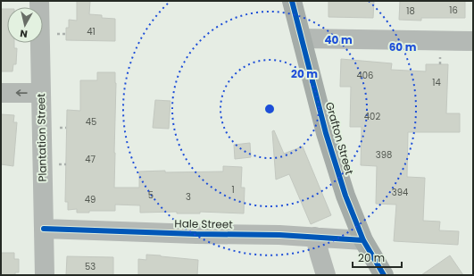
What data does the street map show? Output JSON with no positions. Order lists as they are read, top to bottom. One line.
{"streets":{"highway":["Grafton Street"],"street":["Plantation Street","Hale Street"]},"crossings":[["Plantation Street","Hale Street"],["Grafton Street","Hale Street"]],"house_numbers":["16","18","41","406","14","402","45","398","47","1","394","5","3","49","53"],"scale_bar":"20 m","north":"bottom","rings":["40 m","60 m","20 m"]}
